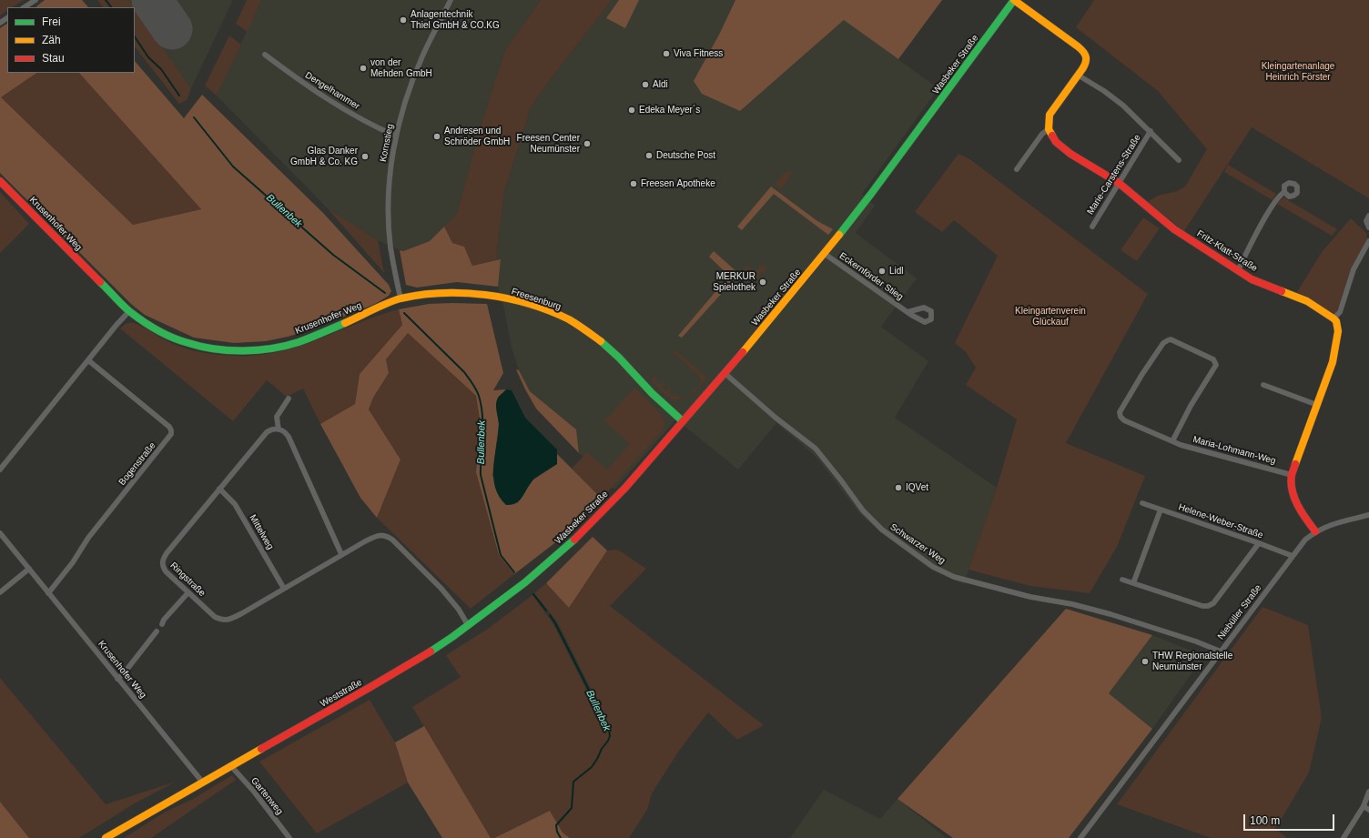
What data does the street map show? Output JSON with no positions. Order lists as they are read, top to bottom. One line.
{"streets":{"street":["Wasbeker Straße","Dengelhammer","Kornstieg","Marie-Carstens-Straße","Krusenhofer Weg","Fritz-Klatt-Straße","Eckernförder Stieg","Freesenburg","Maria-Lohmann-Weg","Bogenstraße","Helene-Weber-Straße","Mittelweg","Schwarzer Weg","Ringstraße","Niebüller Straße","Weststraße","Gartenweg"]},"crossings":[["Wasbeker Straße","Eckernförder Stieg"],["Wasbeker Straße","Freesenburg"],["Wasbeker Straße","Schwarzer Weg"],["Wasbeker Straße","Weststraße"],["Dengelhammer","Kornstieg"],["Kornstieg","Freesenburg"],["Marie-Carstens-Straße","Fritz-Klatt-Straße"],["Krusenhofer Weg","Freesenburg"],["Krusenhofer Weg","Bogenstraße"],["Krusenhofer Weg","Weststraße"],["Helene-Weber-Straße","Niebüller Straße"],["Mittelweg","Ringstraße"],["Schwarzer Weg","Niebüller Straße"],["Ringstraße","Weststraße"],["Weststraße","Gartenweg"]],"water":["Bullenbek"],"parks":["Kleingartenanlage Heinrich Förster","Kleingartenverein Glückauf"],"places":["Anlagentechnik Thiel GmbH & CO.KG","Viva Fitness","von der Mehden GmbH","Aldi","Edeka Meyer´s","Andresen und Schröder GmbH","Freesen Center Neumünster","Deutsche Post","Glas Danker GmbH & Co. KG","Freesen Apotheke","Lidl","MERKUR Spielothek","IQVet","THW Regionalstelle Neumünster"],"legend":["Frei","Zäh","Stau"],"scale_bar":"100 m"}
